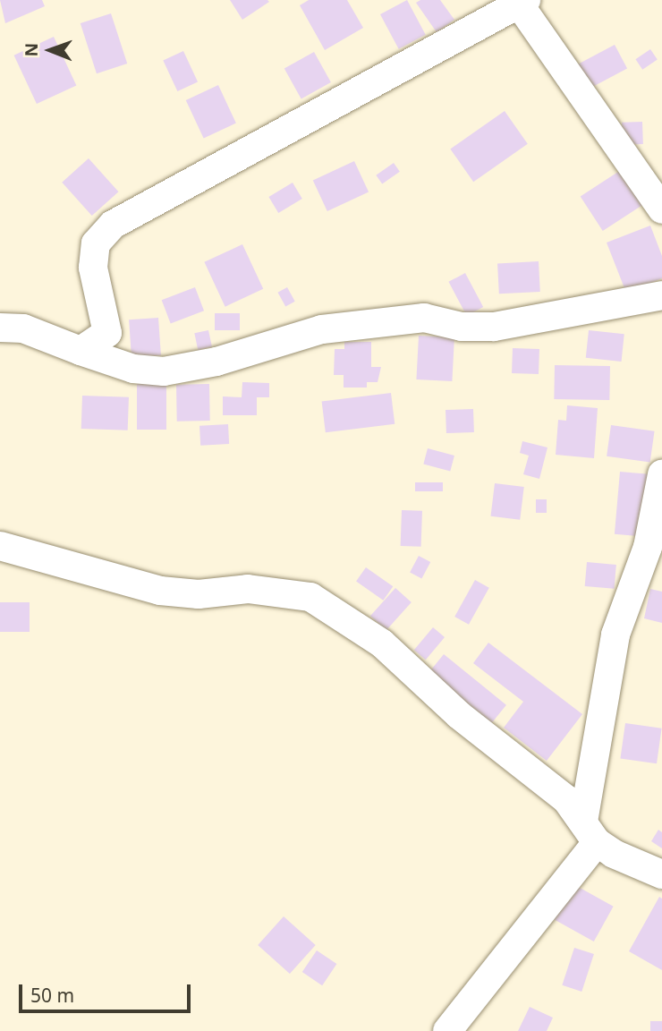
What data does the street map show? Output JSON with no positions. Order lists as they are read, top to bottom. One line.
{"scale_bar":"50 m","north":"left"}
